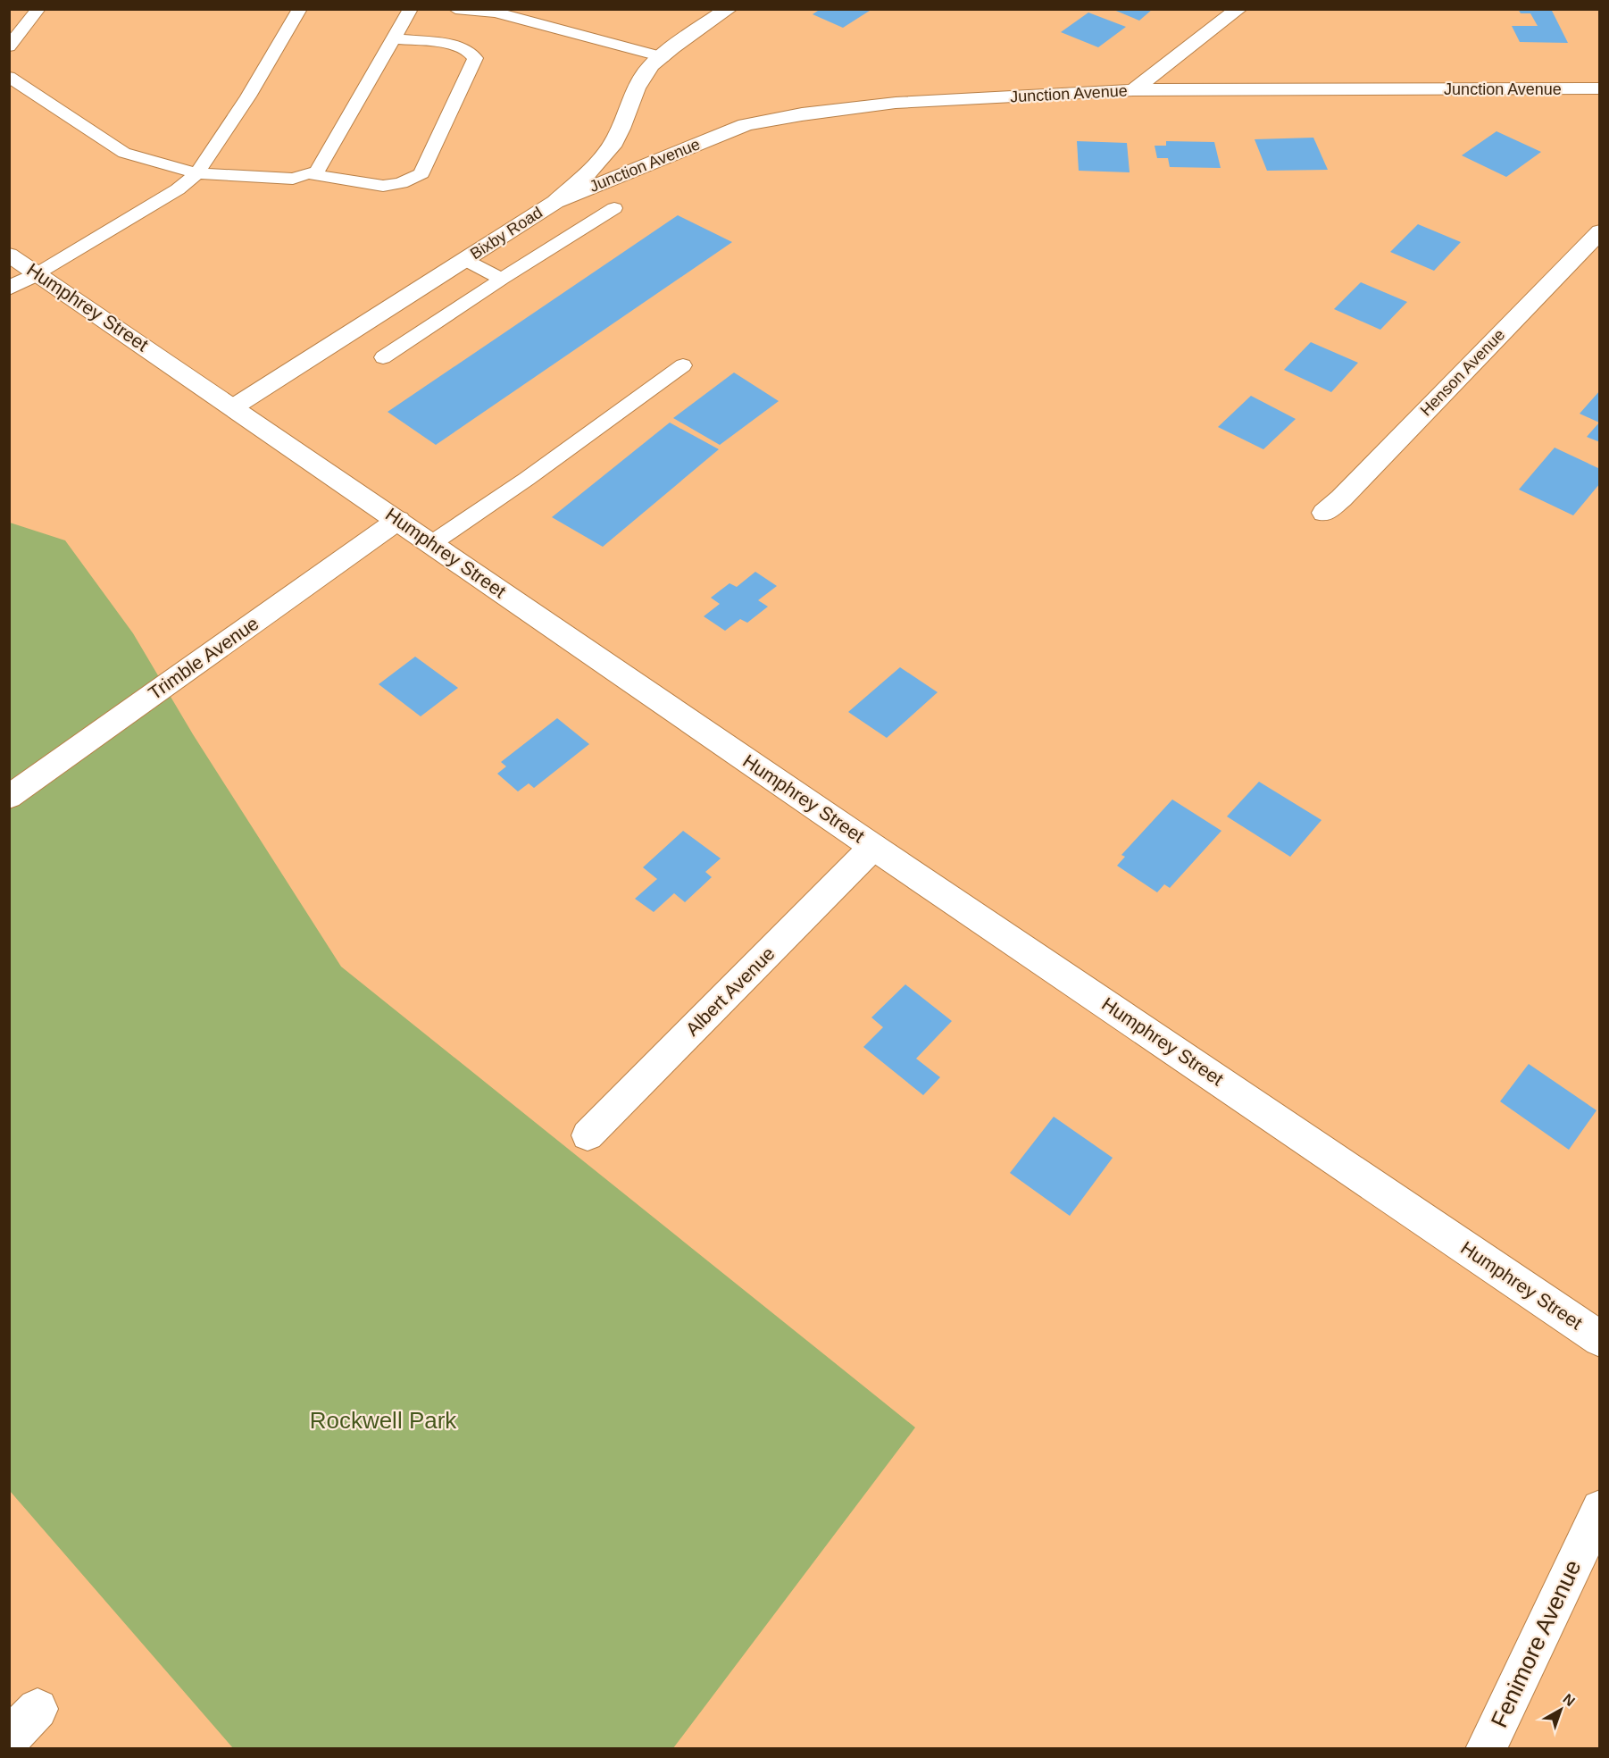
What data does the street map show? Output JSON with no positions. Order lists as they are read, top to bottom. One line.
{"streets":{"street":["Junction Avenue","Bixby Road","Humphrey Street","Henson Avenue","Trimble Avenue","Albert Avenue","Fenimore Avenue"]},"crossings":[["Junction Avenue","Bixby Road"],["Bixby Road","Humphrey Street"],["Humphrey Street","Trimble Avenue"],["Humphrey Street","Albert Avenue"]],"parks":["Rockwell Park"],"north":"top right"}
